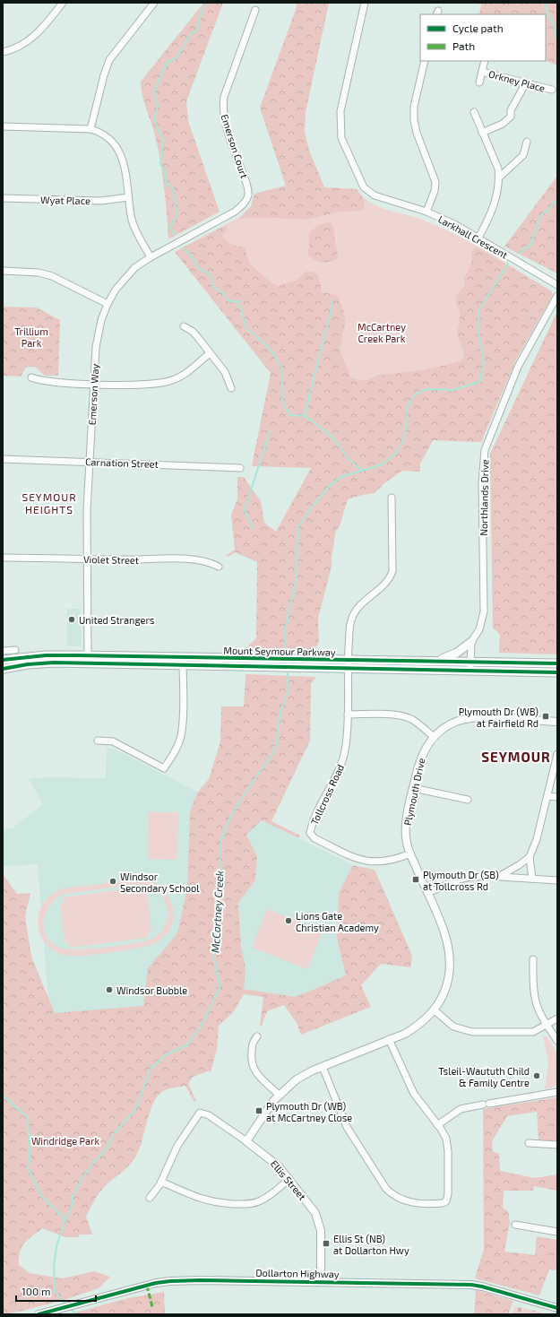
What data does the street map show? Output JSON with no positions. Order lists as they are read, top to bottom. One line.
{"streets":{"main road":["Mount Seymour Parkway"],"street":["Orkney Place","Emerson Court","Wyat Place","Larkhall Crescent","Emerson Way","Carnation Street","Northlands Drive","Violet Street","Plymouth Drive","Tollcross Road","Ellis Street","Dollarton Highway"]},"crossings":[["Emerson Court","Emerson Way"],["Emerson Way","Carnation Street"],["Emerson Way","Violet Street"],["Emerson Way","Mount Seymour Parkway"],["Northlands Drive","Mount Seymour Parkway"],["Mount Seymour Parkway","Tollcross Road"],["Plymouth Drive","Tollcross Road"],["Plymouth Drive","Ellis Street"],["Ellis Street","Dollarton Highway"]],"districts":["SEYMOUR HEIGHTS","SEYMOUR"],"water":["McCartney Creek"],"parks":["McCartney Creek Park","Trillium Park","Windridge Park"],"places":{"other":["United Strangers","Windsor Secondary School","Lions Gate Christian Academy","Windsor Bubble","Tsleil-Waututh Child & Family Centre"],"transit":["Plymouth Dr (WB) at Fairfield Rd","Plymouth Dr (SB) at Tollcross Rd","Plymouth Dr (WB) at McCartney Close","Ellis St (NB) at Dollarton Hwy"]},"legend":["Cycle path","Path"],"scale_bar":"100 m"}
